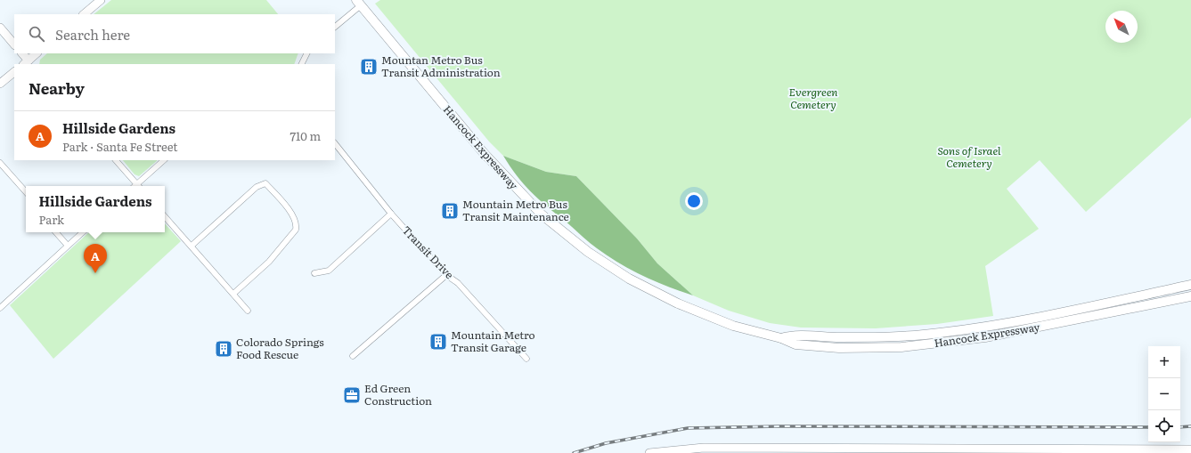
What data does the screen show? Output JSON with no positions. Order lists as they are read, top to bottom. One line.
{"streets":{"main road":["Hancock Expressway"],"street":["Transit Drive"]},"parks":["Evergreen Cemetery","Sons of Israel Cemetery"],"places":{"building":["Mountan Metro Bus Transit Administration","Mountain Metro Bus Transit Maintenance","Mountain Metro Transit Garage","Colorado Springs Food Rescue"],"office":["Ed Green Construction"]},"north":"top left","page":{"search":"Search here","heading":"Nearby","list":[{"mark":"A","name":"Hillside Gardens","note":"Park · Santa Fe Street","value":"710 m"}],"popup":["Hillside Gardens","Park"],"pins":"A","map_buttons":["+","−"]}}
